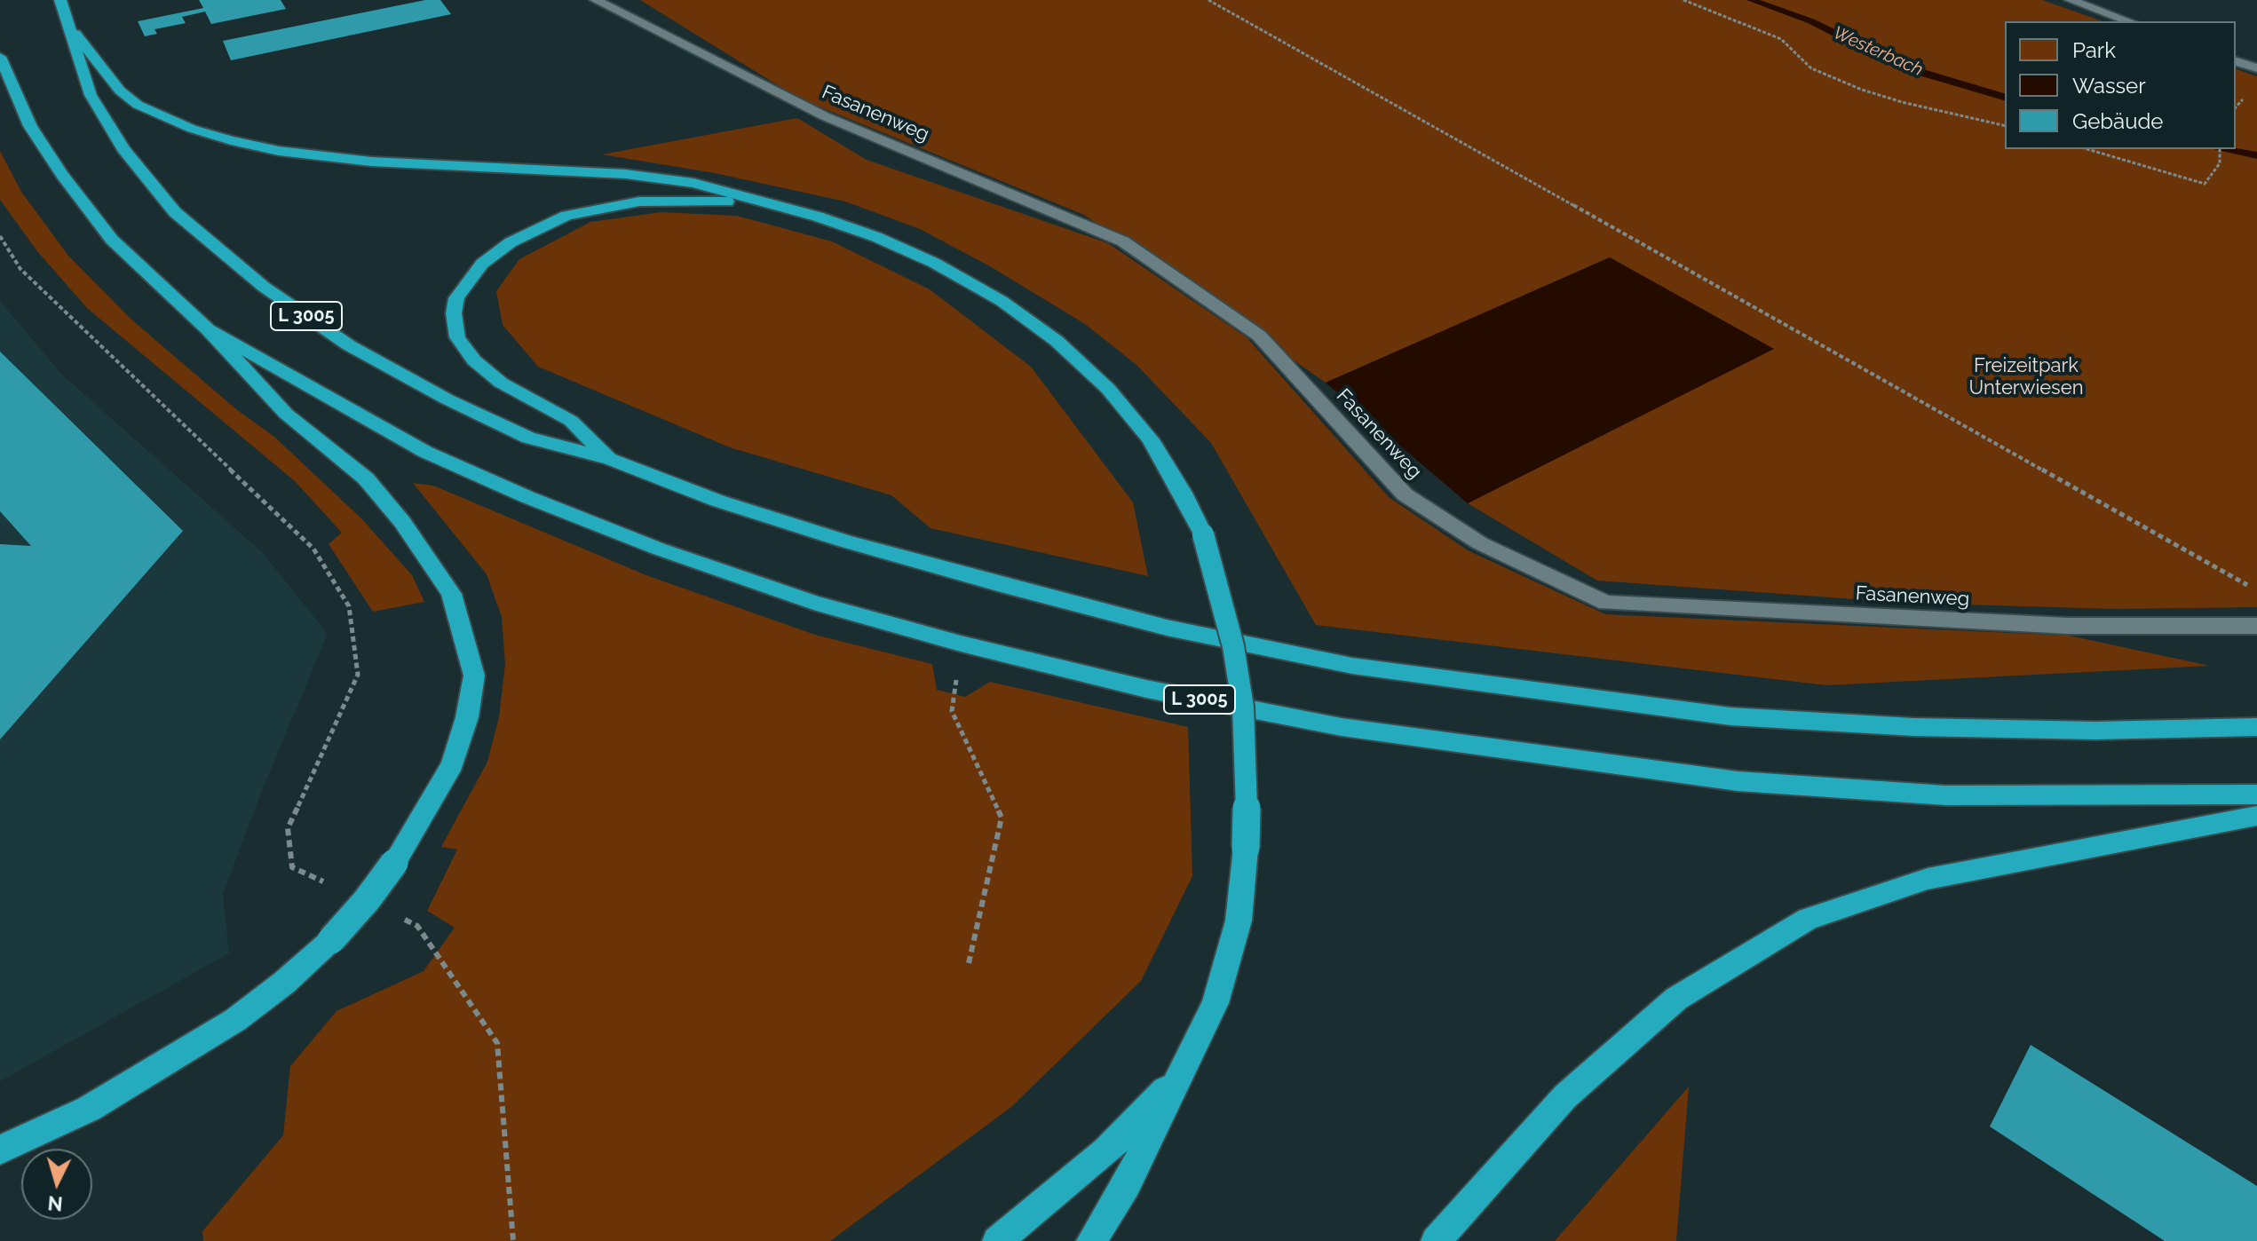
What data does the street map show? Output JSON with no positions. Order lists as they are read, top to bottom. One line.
{"streets":{"highway":["L 3005"],"lane":["Fasanenweg"]},"water":["Westerbach"],"parks":["Freizeitpark Unterwiesen"],"legend":["Park","Wasser","Gebäude"],"north":"bottom"}
